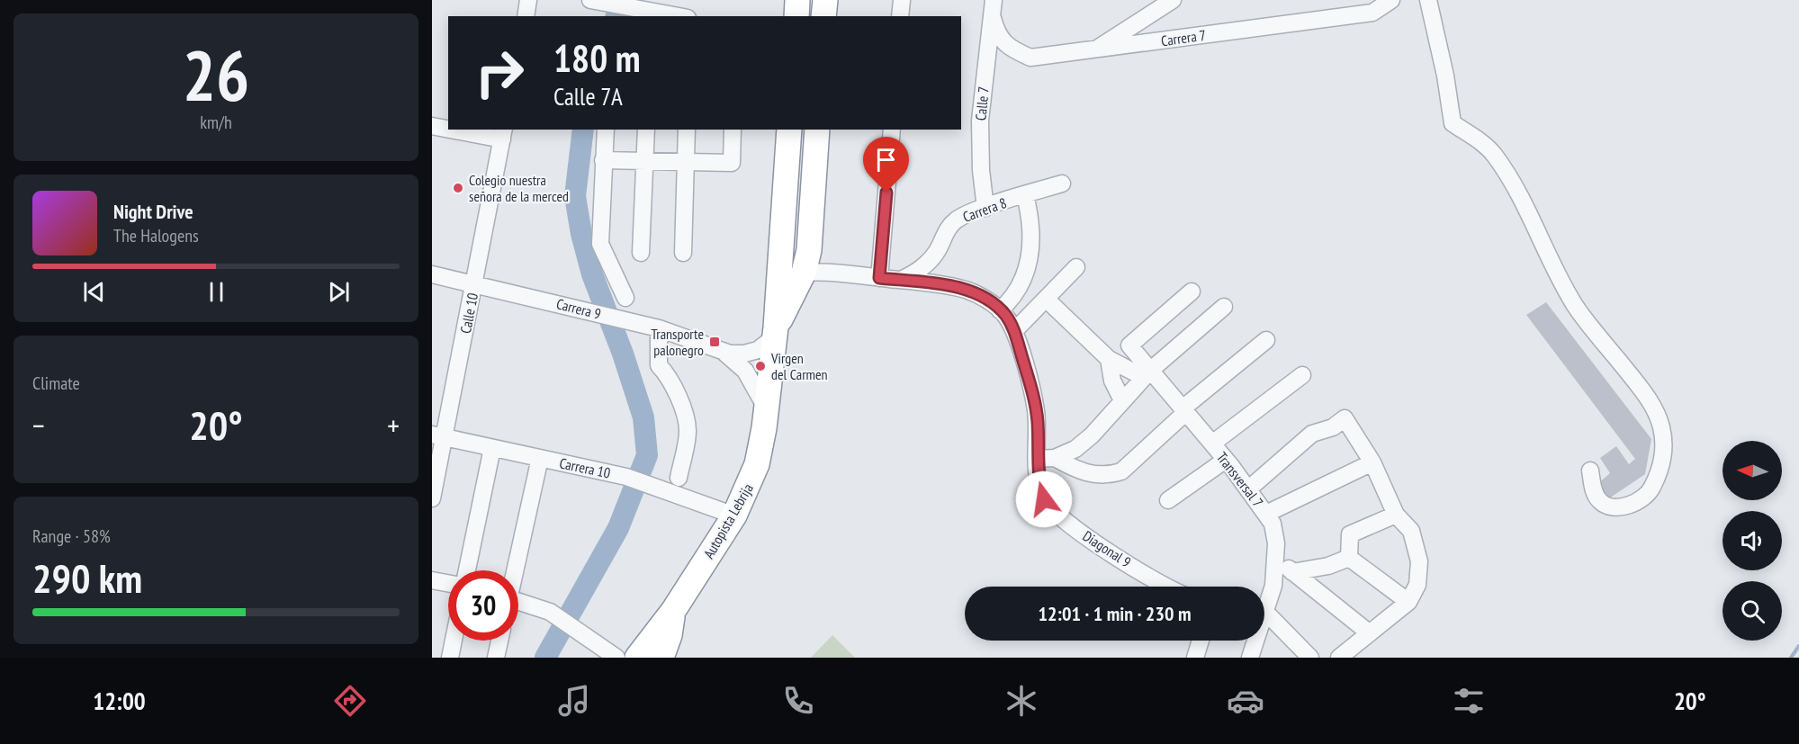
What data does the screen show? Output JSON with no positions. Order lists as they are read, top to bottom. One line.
{"streets":{"highway":["Autopista Lebrija"],"street":["Carrera 7","Calle 7","Carrera 8","Carrera 9","Calle 10","Carrera 10","Transversal 7","Diagonal 9"]},"crossings":[["Carrera 7","Calle 7"],["Calle 7","Carrera 8"],["Carrera 8","Diagonal 9"],["Carrera 9","Calle 10"],["Carrera 9","Autopista Lebrija"],["Calle 10","Carrera 10"],["Carrera 10","Autopista Lebrija"],["Autopista Lebrija","Diagonal 9"]],"places":{"other":["Colegio nuestra señora de la merced","Virgen del Carmen"],"transit":["Transporte palonegro"]},"north":"left","page":{"tile":[["26","km/h"],"Climate",["Range · 58%","290 km"]],"turn":["180 m","Calle 7A"],"song":["Night Drive","The Halogens"],"heat":["−","20°","+"],"limit":"30","trip":"12:01 · 1 min · 230 m","tabs":["12:00","20°"]}}
